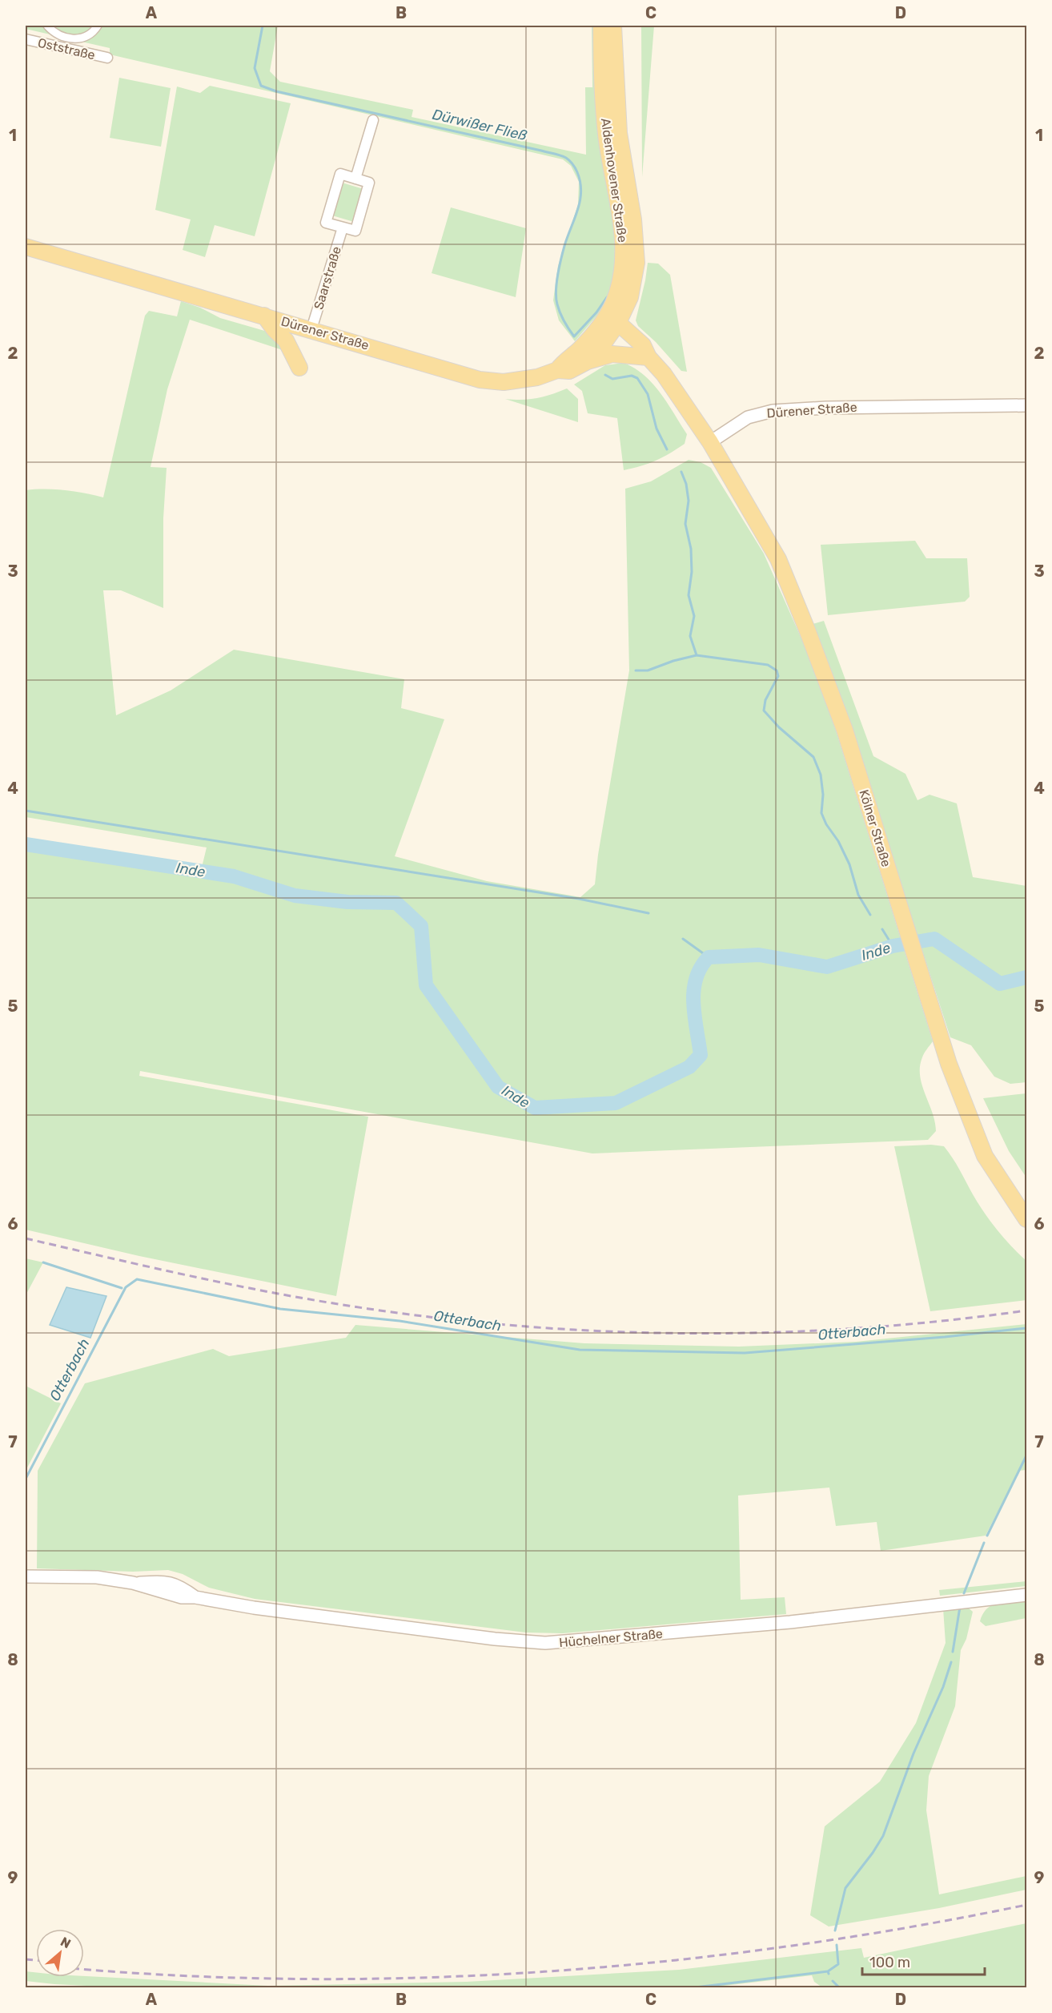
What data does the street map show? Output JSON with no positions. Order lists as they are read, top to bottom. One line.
{"streets":{"main road":["Aldenhovener Straße","Dürener Straße","Kölner Straße"],"street":["Oststraße","Saarstraße","Hüchelner Straße"]},"crossings":[["Aldenhovener Straße","Dürener Straße"],["Saarstraße","Dürener Straße"],["Dürener Straße","Kölner Straße"]],"water":["Dürwißer Fließ","Inde","Otterbach"],"scale_bar":"100 m","north":"top right","grid":{"columns":["A","B","C","D"],"rows":["1","2","3","4","5","6","7","8","9"]}}
